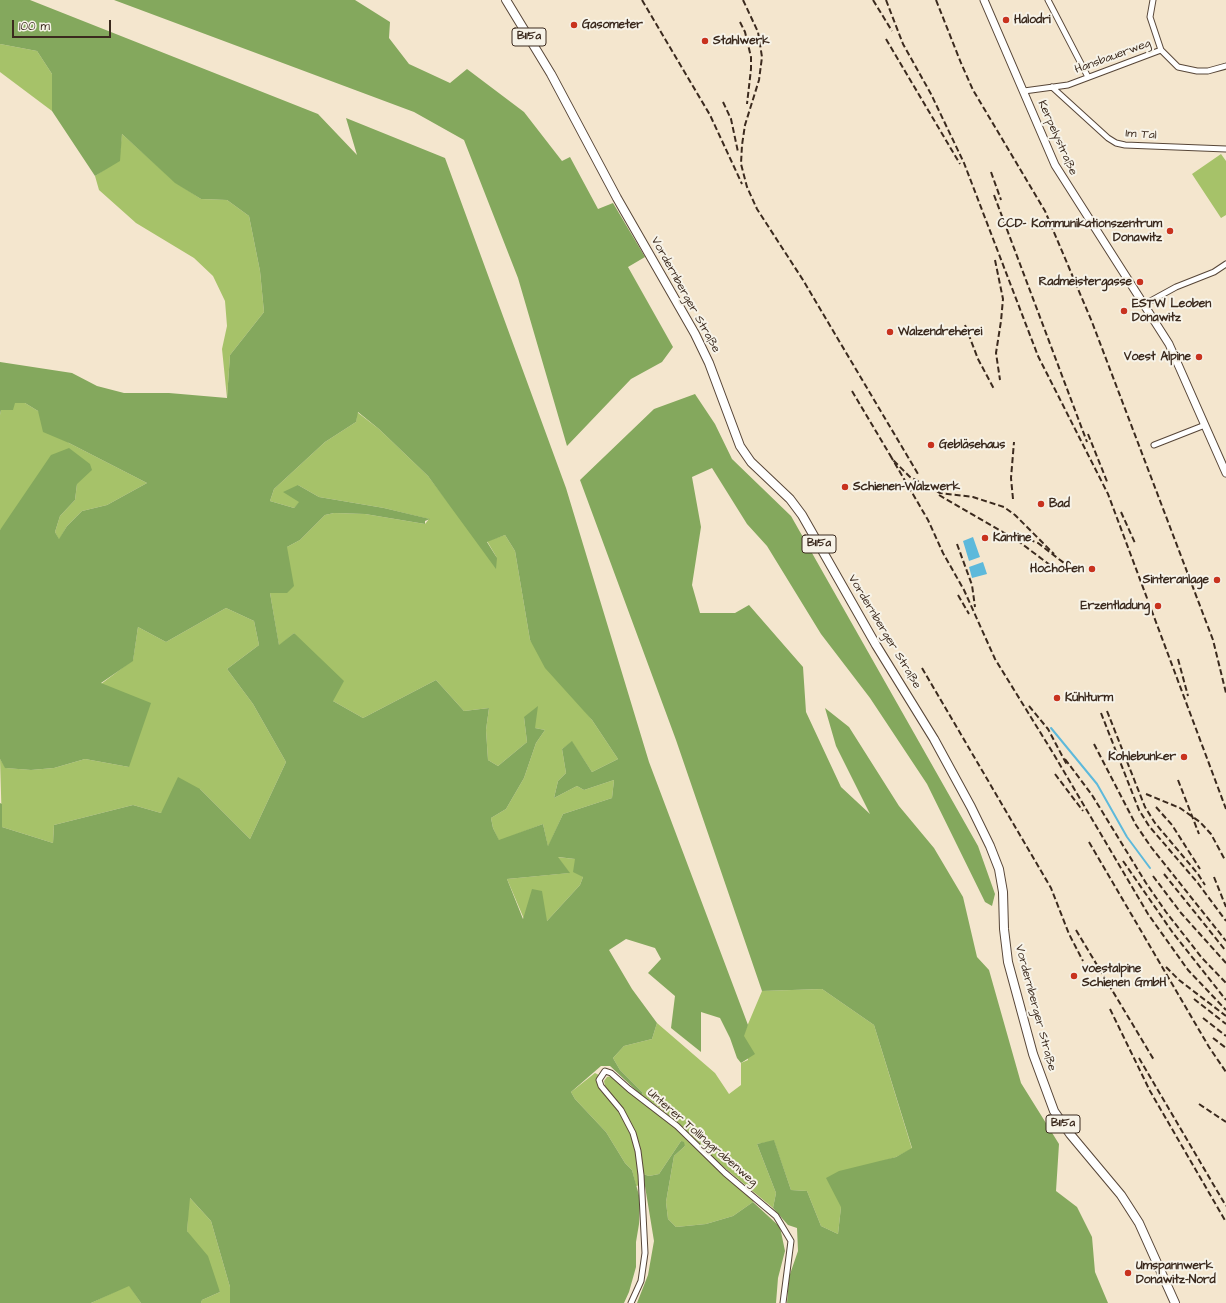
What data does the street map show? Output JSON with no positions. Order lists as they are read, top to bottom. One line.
{"streets":{"main road":["B115a","Kerpelystraße","Vordernberger Straße"],"street":["Hansbauerweg","Im Tal","Unterer Tollinggrabenweg"]},"crossings":[["Hansbauerweg","Im Tal"],["Hansbauerweg","Kerpelystraße"]],"places":["Halodri","Gasometer","Stahlwerk","CCD- Kommunikationszentrum Donawitz","Radmeistergasse","ESTW Leoben Donawitz","Walzendreherei","Voest Alpine","Gebläsehaus","Schienen-Walzwerk","Bad","Kantine","Hochofen","Sinteranlage","Erzentladung","Kühlturm","Kohlebunker","voestalpine Schienen GmbH","Umspannwerk Donawitz-Nord"],"scale_bar":"100 m"}
